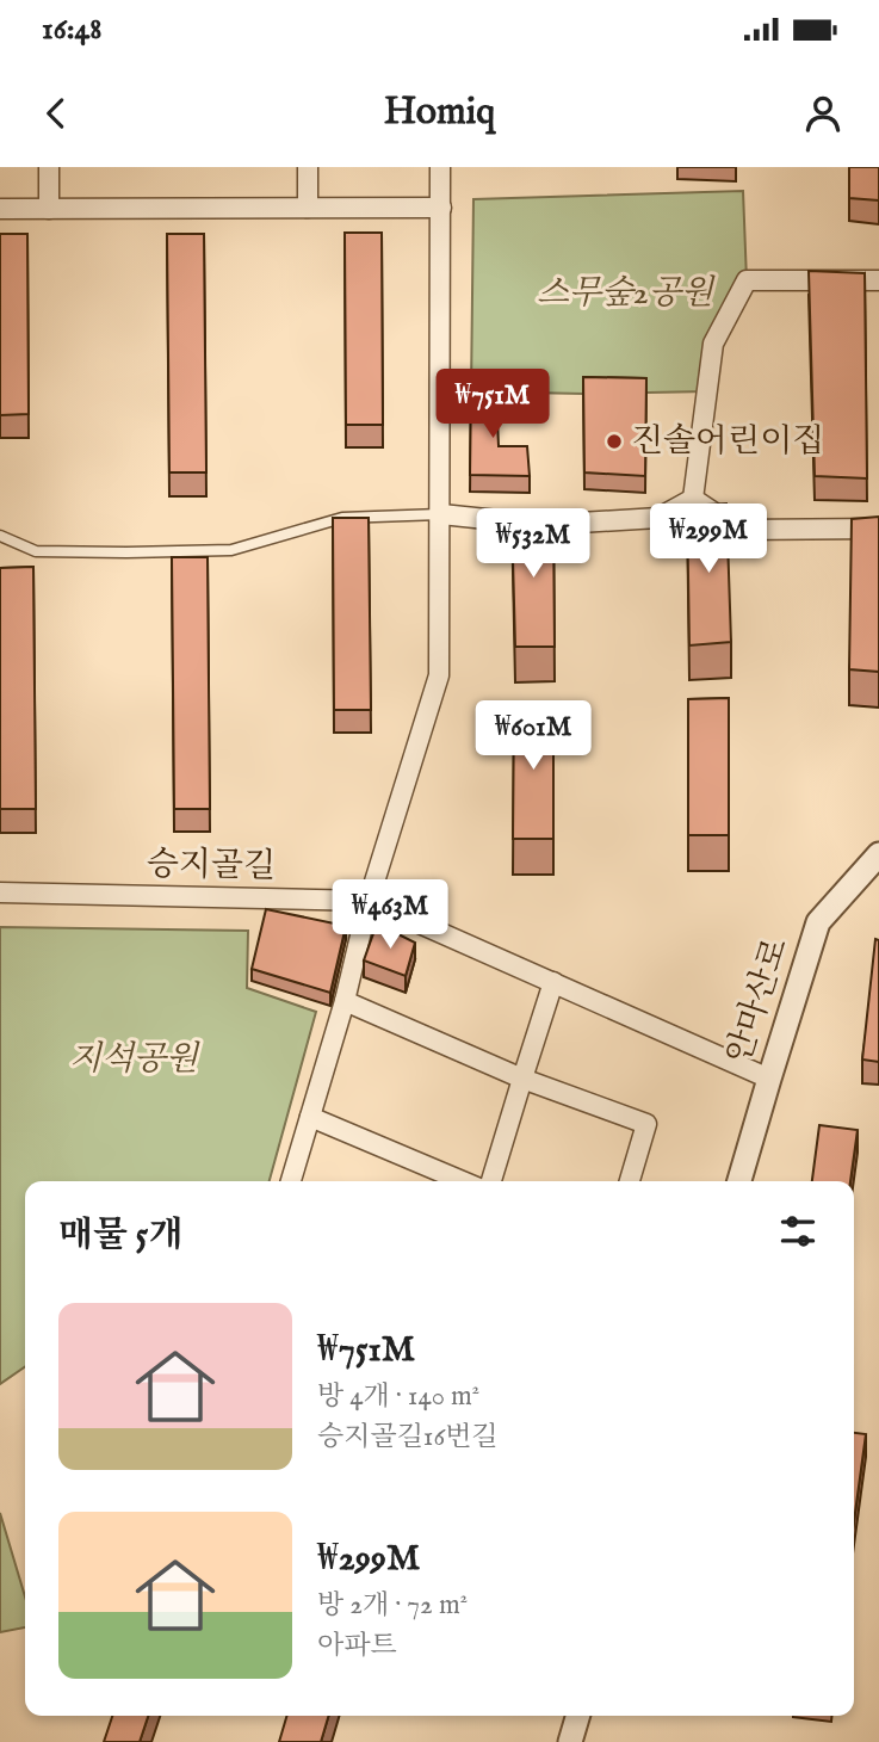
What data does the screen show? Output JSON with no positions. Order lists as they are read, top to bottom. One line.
{"streets":{"street":["승지골길","안마산로"]},"crossings":[["승지골길","안마산로"]],"parks":["스무숲2공원","지석공원"],"places":["진솔어린이집"],"page":{"status":"16:48","header":"Homiq","price":["₩751M","₩299M","₩532M","₩601M","₩463M"],"heading":"매물 5개","list":[{"name":"₩751M","note":"방 4개 · 140 m² · 승지골길16번길"},{"name":"₩299M","note":"방 2개 · 72 m² · 아파트"}]}}
